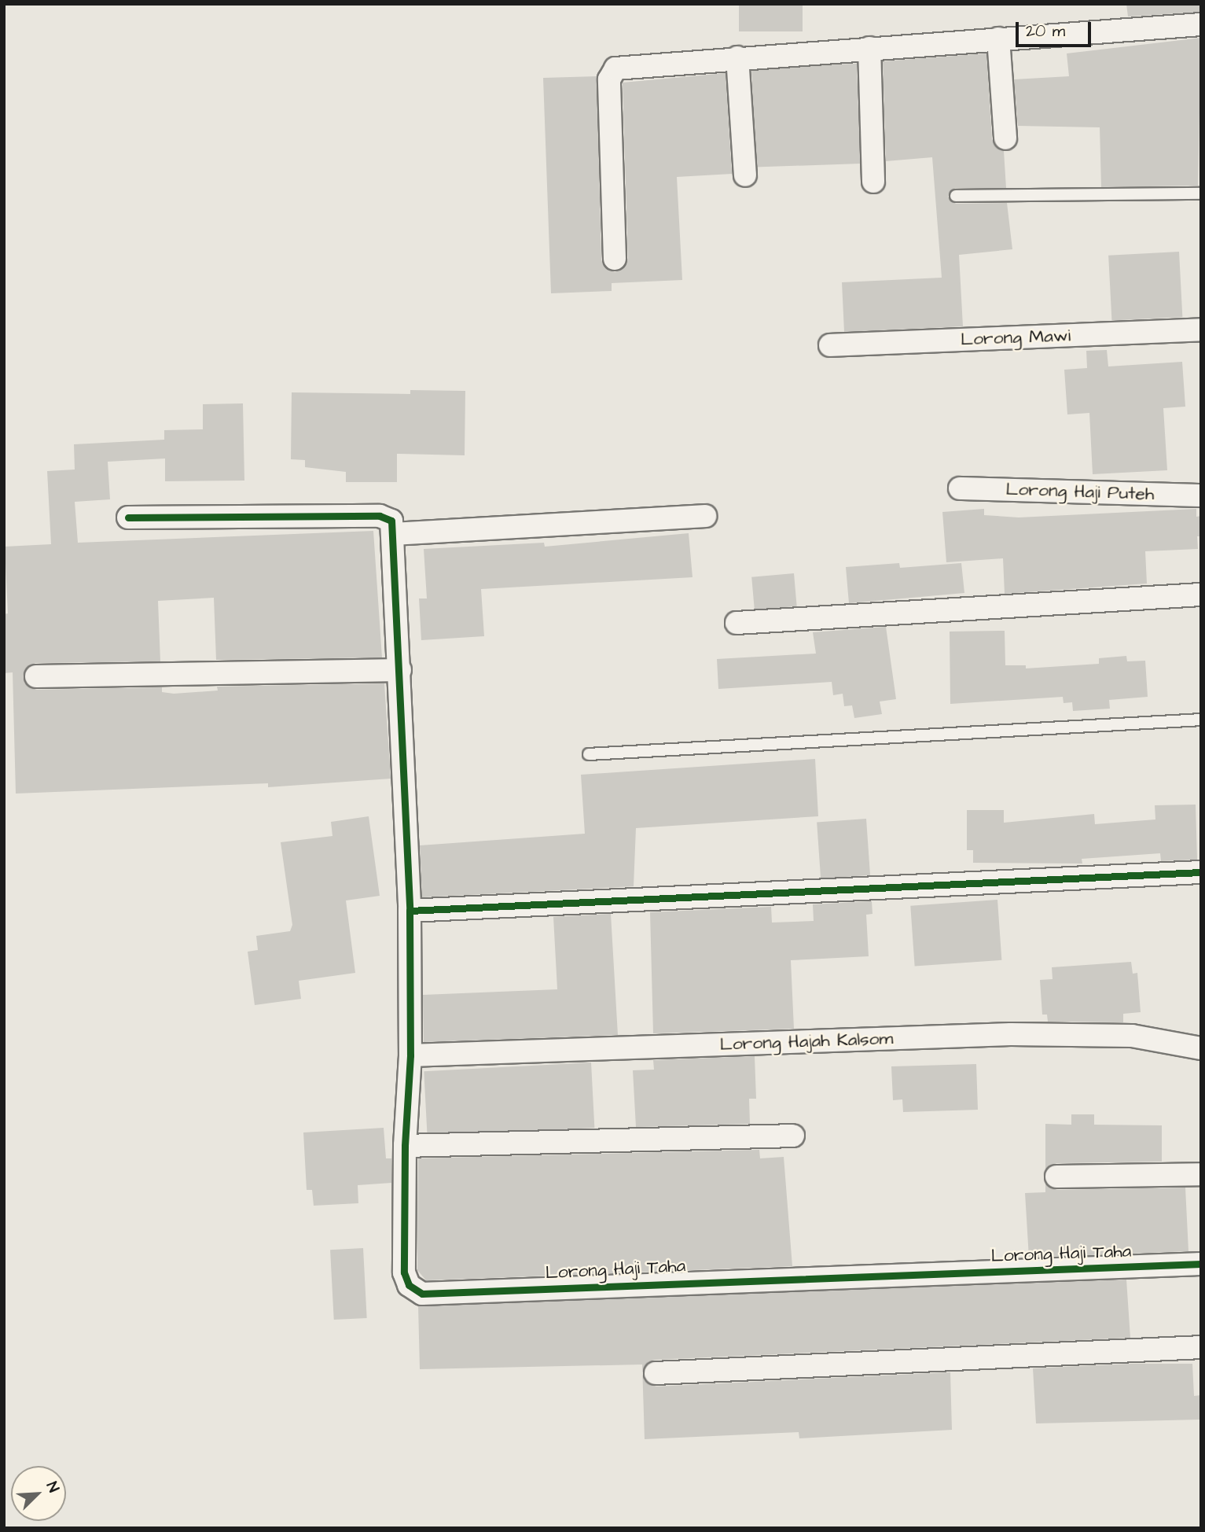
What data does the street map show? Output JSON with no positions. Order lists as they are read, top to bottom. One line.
{"streets":{"street":["Lorong Mawi","Lorong Haji Puteh","Lorong Hajah Kalsom","Lorong Haji Taha"]},"crossings":[["Lorong Hajah Kalsom","Lorong Haji Taha"]],"scale_bar":"20 m","north":"top right"}
